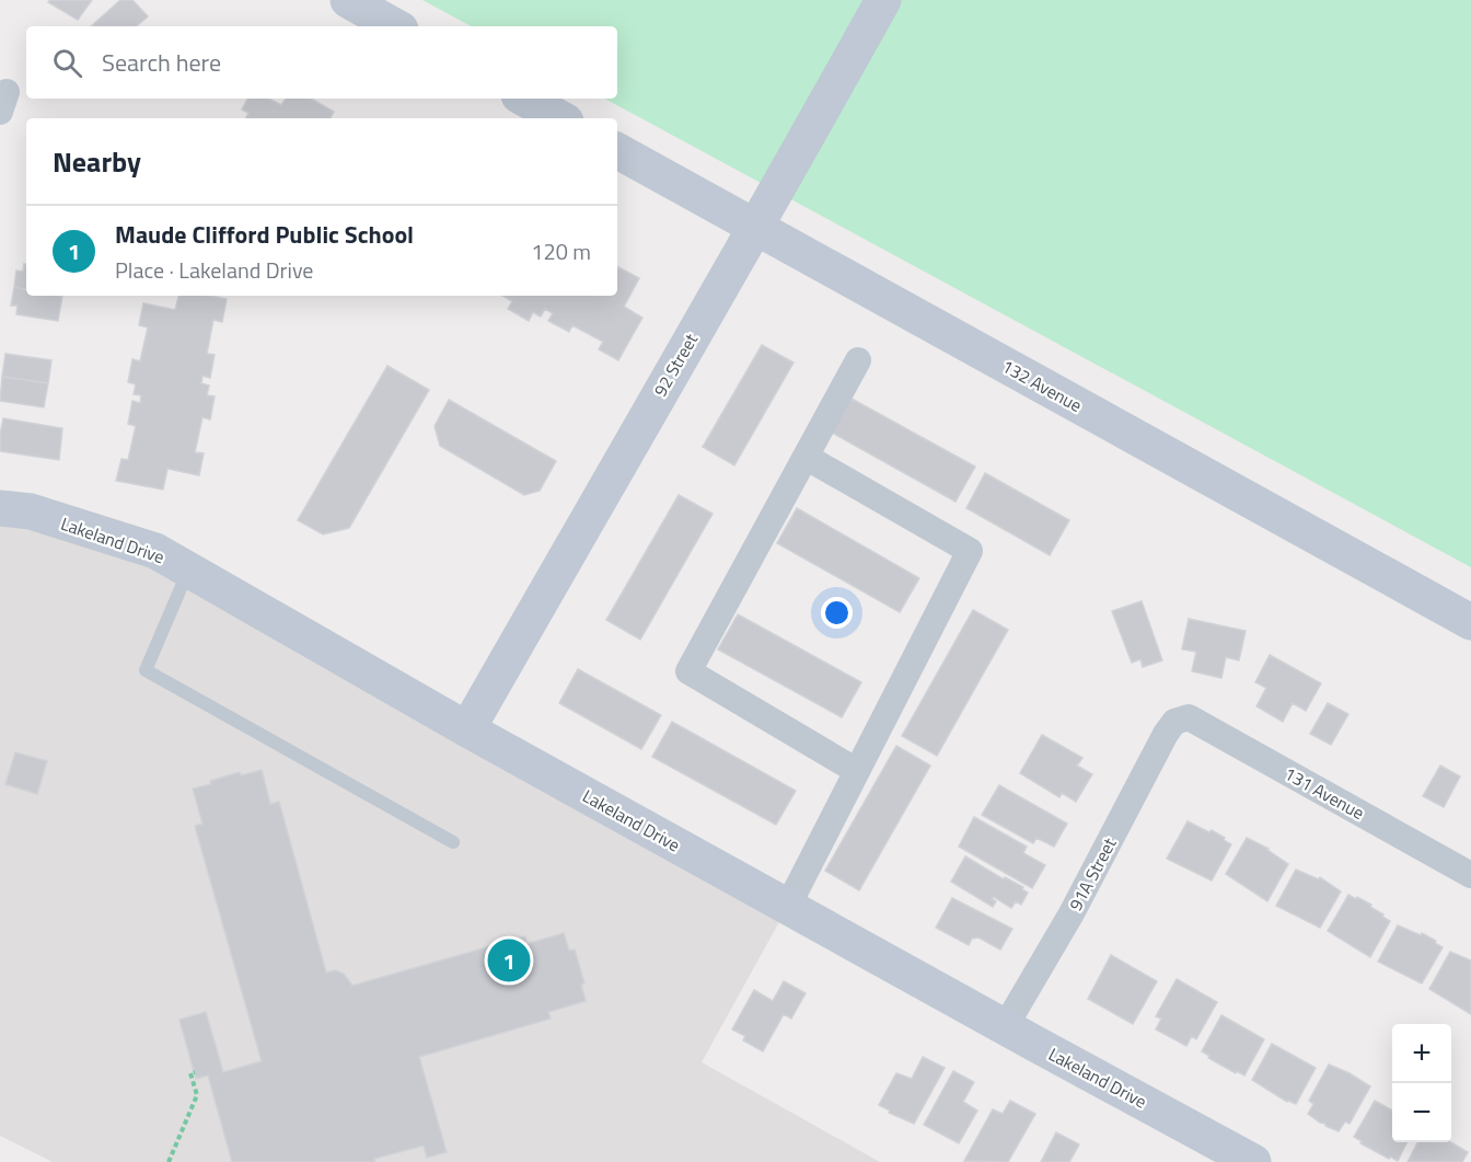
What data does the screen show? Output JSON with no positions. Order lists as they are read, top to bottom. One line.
{"streets":{"street":["92 Street","132 Avenue","Lakeland Drive","131 Avenue","91A Street"]},"crossings":[["92 Street","132 Avenue"],["92 Street","Lakeland Drive"],["Lakeland Drive","91A Street"],["131 Avenue","91A Street"]],"page":{"search":"Search here","heading":"Nearby","list":[{"mark":"1","name":"Maude Clifford Public School","note":"Place · Lakeland Drive","value":"120 m"}],"pins":"1","map_buttons":["+","−"]}}
